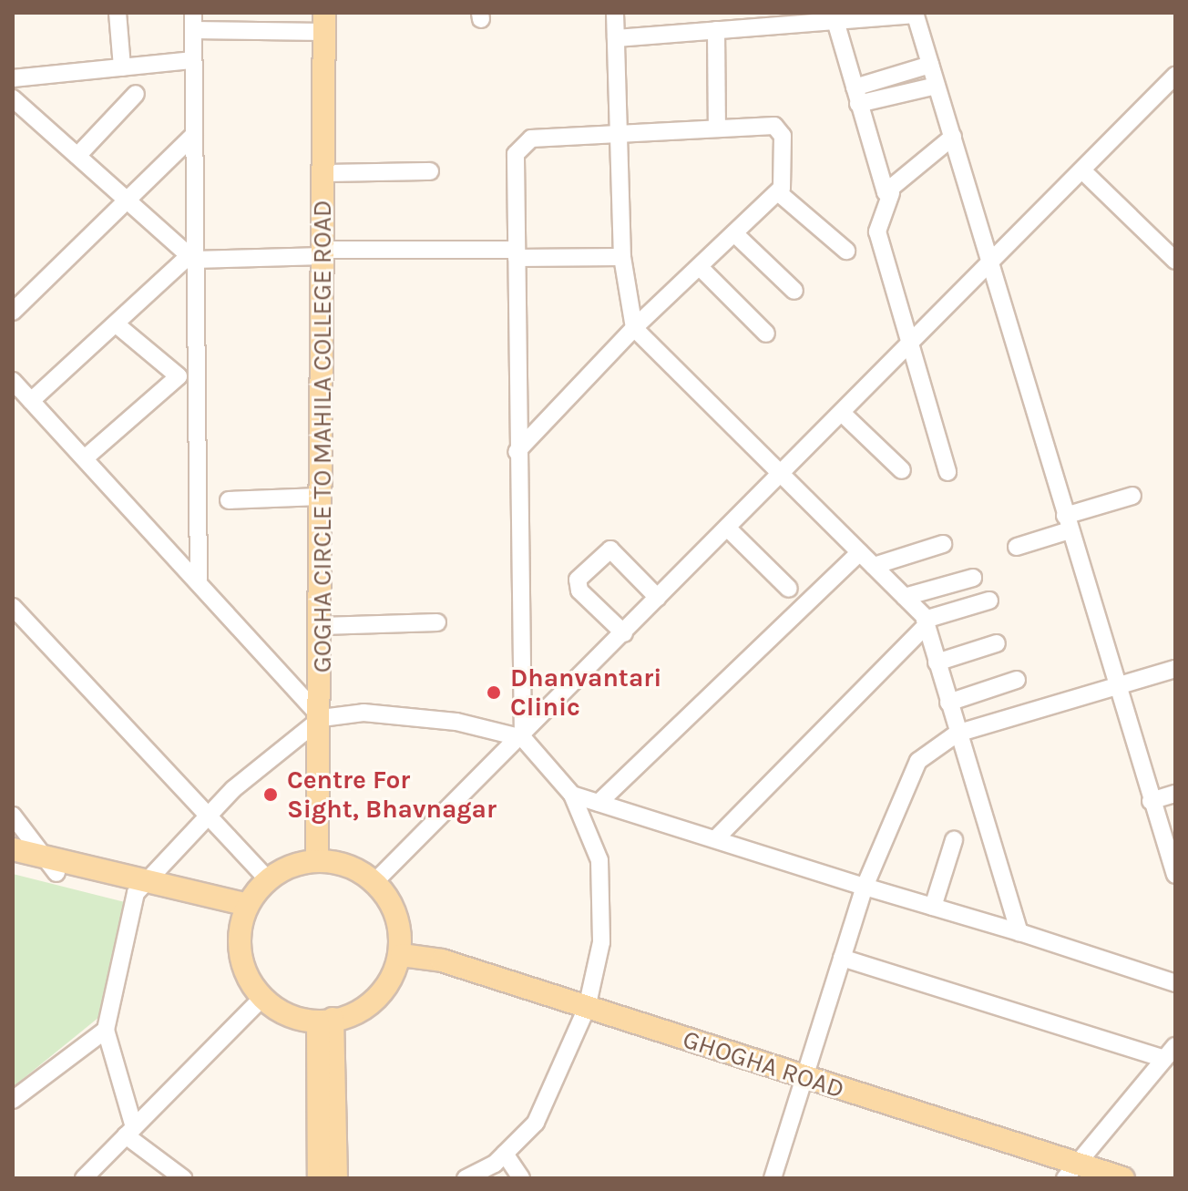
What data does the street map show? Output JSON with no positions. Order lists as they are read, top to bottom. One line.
{"streets":{"main road":["GOGHA CIRCLE TO MAHILA COLLEGE ROAD","GHOGHA ROAD"]},"crossings":[["GOGHA CIRCLE TO MAHILA COLLEGE ROAD","GHOGHA ROAD"]],"places":["Dhanvantari Clinic","Centre For Sight, Bhavnagar"]}
